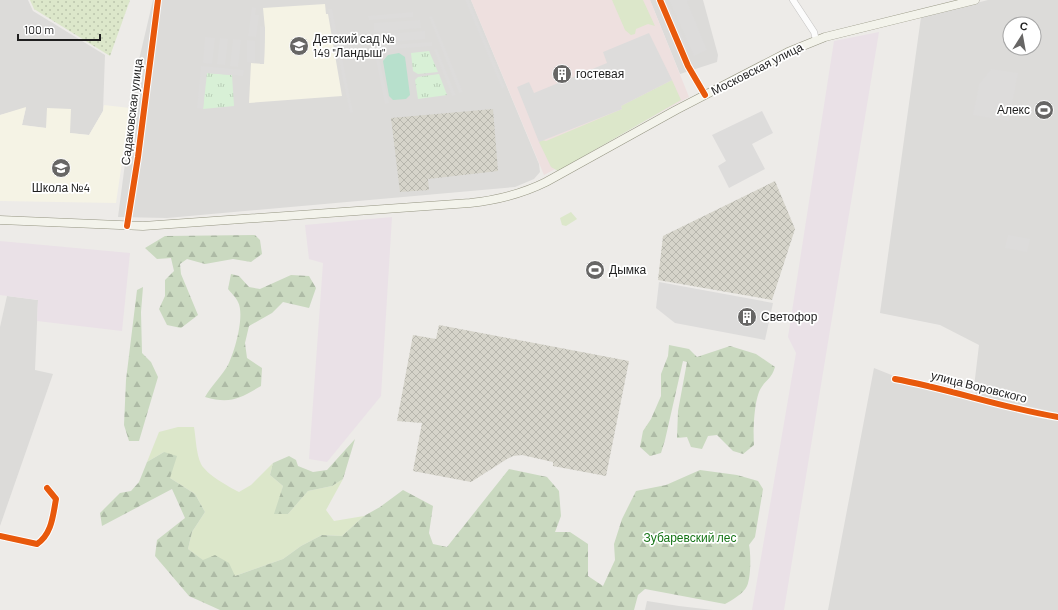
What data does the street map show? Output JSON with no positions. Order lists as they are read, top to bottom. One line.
{"streets":{"main road":["Московская улица"],"street":["Садаковская улица","улица Воровского"]},"crossings":[["Московская улица","Садаковская улица"]],"parks":["Зубаревский лес"],"places":{"school or university":["Детский сад № 149 \"Ландыш\"","Школа №4"],"building":["гостевая","Светофор"],"sports":["Алекс","Дымка"]},"scale_bar":"100 m","north":"top"}
